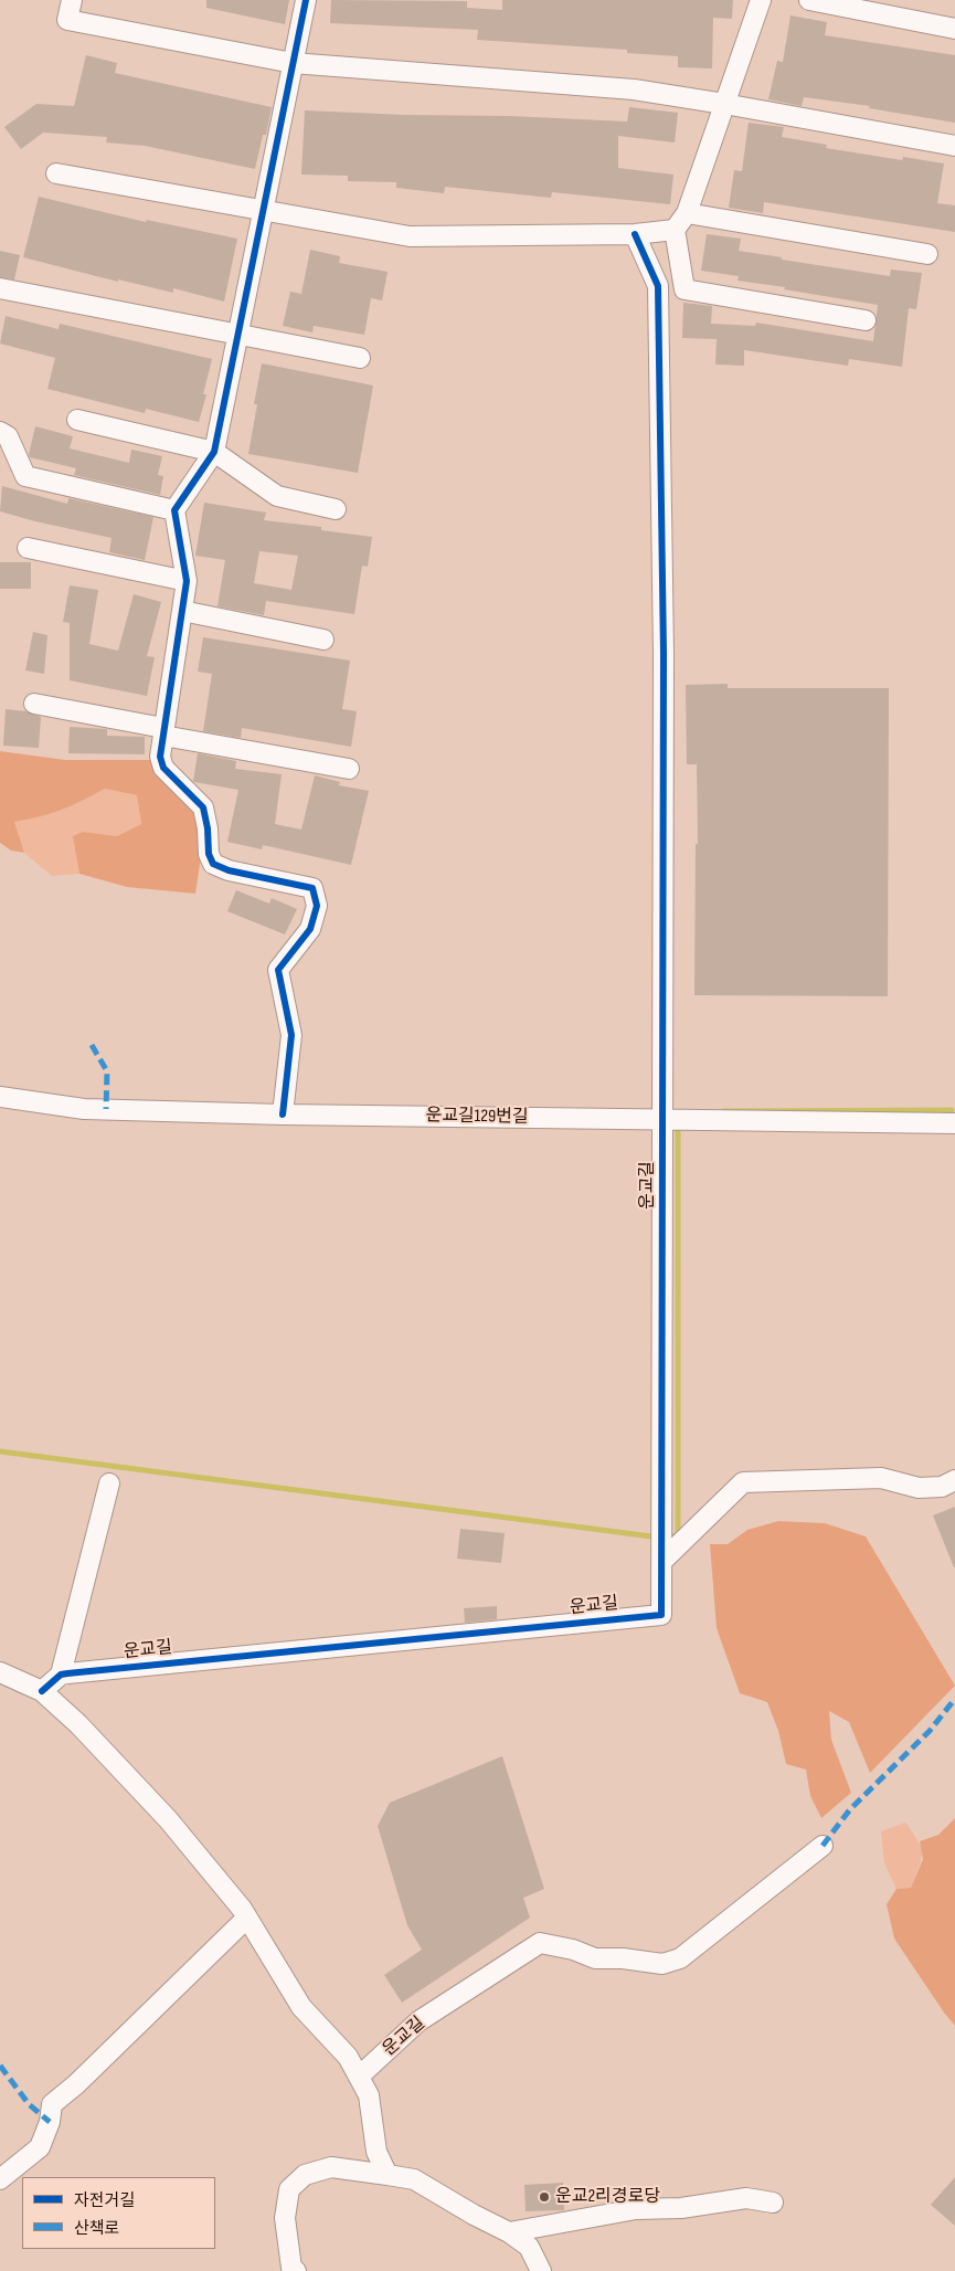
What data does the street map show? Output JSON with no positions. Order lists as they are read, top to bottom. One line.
{"streets":{"street":["운교길129번길","운교길"]},"crossings":[["운교길129번길","운교길"]],"places":["운교2리경로당"],"legend":["자전거길","산책로"]}
